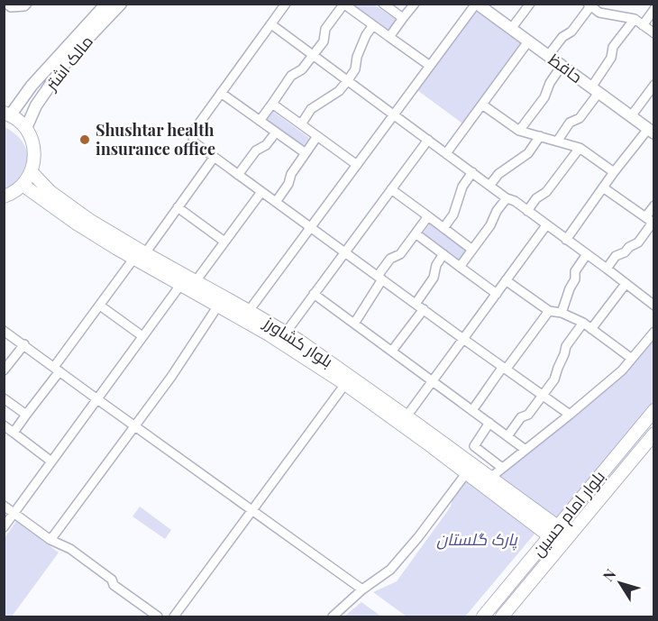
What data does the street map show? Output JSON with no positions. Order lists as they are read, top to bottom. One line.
{"streets":{"main road":["بلوار کشاورز","بلوار امام حسین"],"street":["مالک اشتر","حافظ"]},"crossings":[["بلوار کشاورز","بلوار امام حسین"]],"parks":["پارک گلستان"],"places":["Shushtar health insurance office"],"north":"top left"}
